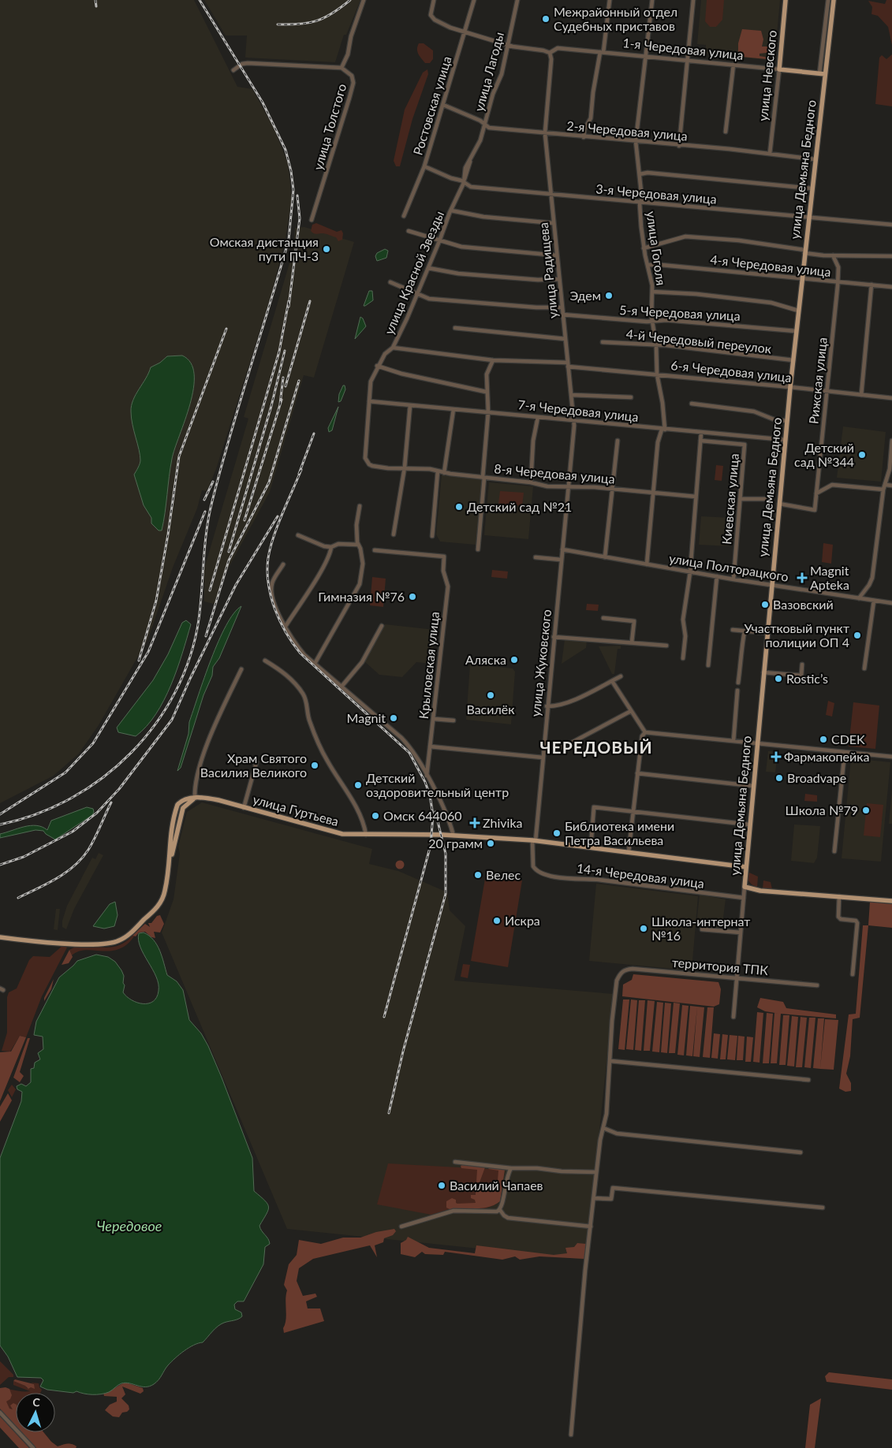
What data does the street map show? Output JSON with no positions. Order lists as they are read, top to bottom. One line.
{"streets":{"main road":["1-я Чередовая улица","улица Невского","улица Демьяна Бедного","улица Гуртьева"],"street":["улица Лагоды","Ростовская улица","улица Толстого","2-я Чередовая улица","3-я Чередовая улица","улица Гоголя","4-я Чередовая улица","улица Радищева","улица Красной Звезды","5-я Чередовая улица","4-й Чередовый переулок","6-я Чередовая улица","Рижская улица","7-я Чередовая улица","8-я Чередовая улица","Киевская улица","улица Полторацкого","улица Жуковского","Крыловская улица","14-я Чередовая улица","территория ТПК"]},"crossings":[["1-я Чередовая улица","улица Лагоды"],["1-я Чередовая улица","улица Невского"],["1-я Чередовая улица","Ростовская улица"],["1-я Чередовая улица","улица Демьяна Бедного"],["1-я Чередовая улица","улица Гоголя"],["1-я Чередовая улица","улица Радищева"],["улица Лагоды","2-я Чередовая улица"],["улица Лагоды","улица Красной Звезды"],["улица Невского","2-я Чередовая улица"],["Ростовская улица","2-я Чередовая улица"],["Ростовская улица","3-я Чередовая улица"],["2-я Чередовая улица","улица Демьяна Бедного"],["2-я Чередовая улица","улица Гоголя"],["2-я Чередовая улица","улица Радищева"],["2-я Чередовая улица","улица Красной Звезды"],["улица Демьяна Бедного","3-я Чередовая улица"],["улица Демьяна Бедного","4-я Чередовая улица"],["улица Демьяна Бедного","5-я Чередовая улица"],["улица Демьяна Бедного","4-й Чередовый переулок"],["улица Демьяна Бедного","6-я Чередовая улица"],["улица Демьяна Бедного","Рижская улица"],["улица Демьяна Бедного","7-я Чередовая улица"],["улица Демьяна Бедного","улица Полторацкого"],["улица Демьяна Бедного","улица Гуртьева"],["улица Демьяна Бедного","14-я Чередовая улица"],["улица Демьяна Бедного","территория ТПК"],["3-я Чередовая улица","улица Гоголя"],["3-я Чередовая улица","улица Радищева"],["3-я Чередовая улица","улица Красной Звезды"],["улица Гоголя","4-я Чередовая улица"],["улица Гоголя","5-я Чередовая улица"],["улица Гоголя","4-й Чередовый переулок"],["улица Гоголя","6-я Чередовая улица"],["улица Гоголя","7-я Чередовая улица"],["улица Гоголя","8-я Чередовая улица"],["улица Гоголя","улица Полторацкого"],["4-я Чередовая улица","Рижская улица"],["улица Радищева","5-я Чередовая улица"],["улица Радищева","6-я Чередовая улица"],["улица Радищева","7-я Чередовая улица"],["улица Радищева","8-я Чередовая улица"],["улица Радищева","улица Жуковского"],["улица Красной Звезды","6-я Чередовая улица"],["улица Красной Звезды","7-я Чередовая улица"],["улица Красной Звезды","8-я Чередовая улица"],["6-я Чередовая улица","Рижская улица"],["8-я Чередовая улица","улица Жуковского"],["Киевская улица","улица Полторацкого"],["улица Полторацкого","улица Жуковского"],["улица Жуковского","улица Гуртьева"],["улица Жуковского","14-я Чередовая улица"]],"districts":["ЧЕРЕДОВЫЙ"],"water":["Чередовое"],"places":{"other":["Межрайонный отдел Судебных приставов","Омская дистанция пути ПЧ-3","Эдем","Детский сад №344","Детский сад №21","Гимназия №76","Вазовский","Участковый пункт полиции ОП 4","Аляска","Rostic’s","Василёк","Magnit","CDEK","Храм Святого Василия Великого","Broadvape","Детский оздоровительный центр","Школа №79","Омск 644060","Библиотека имени Петра Васильева","20 грамм","Велес","Искра","Школа-интернат №16","Василий Чапаев"],"health":["Magnit Apteka","Фармакопейка","Zhivika"]},"north":"top"}
